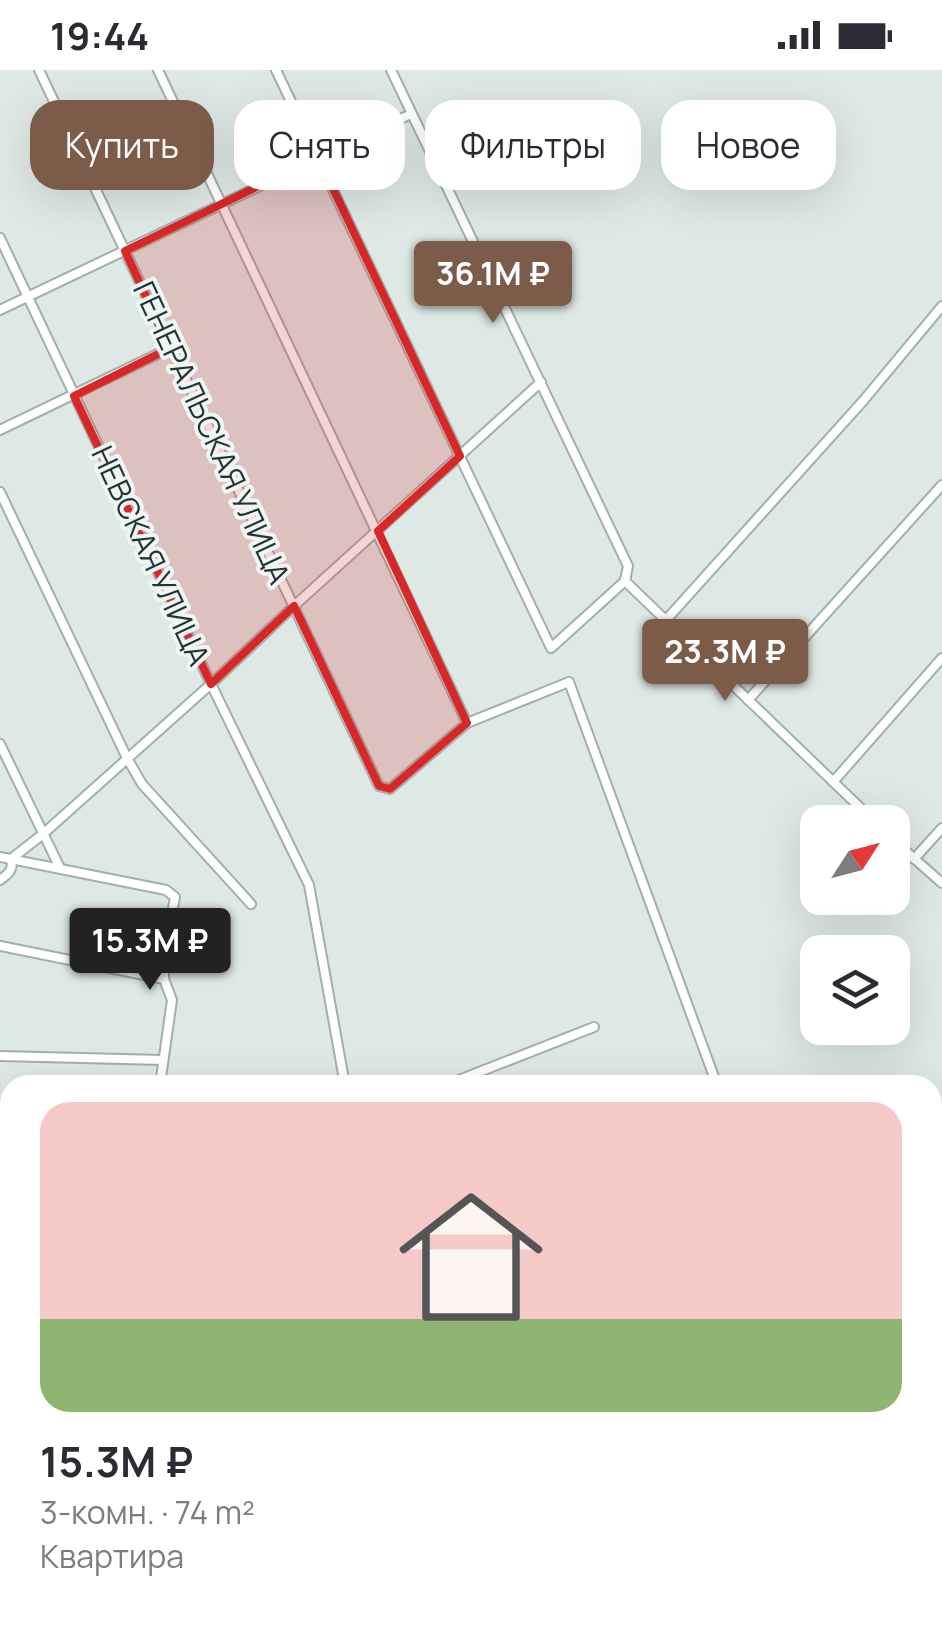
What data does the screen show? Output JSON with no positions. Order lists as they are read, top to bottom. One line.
{"streets":{"street":["ГЕНЕРАЛЬСКАЯ УЛИЦА","НЕВСКАЯ УЛИЦА"]},"north":"top right","page":{"status":"19:44","chip":["Купить","Снять","Фильтры","Новое"],"price":["36.1M ₽","23.3M ₽","15.3M ₽"],"list":[{"name":"15.3M ₽","note":"3-комн. · 74 m² · Квартира"}]}}
